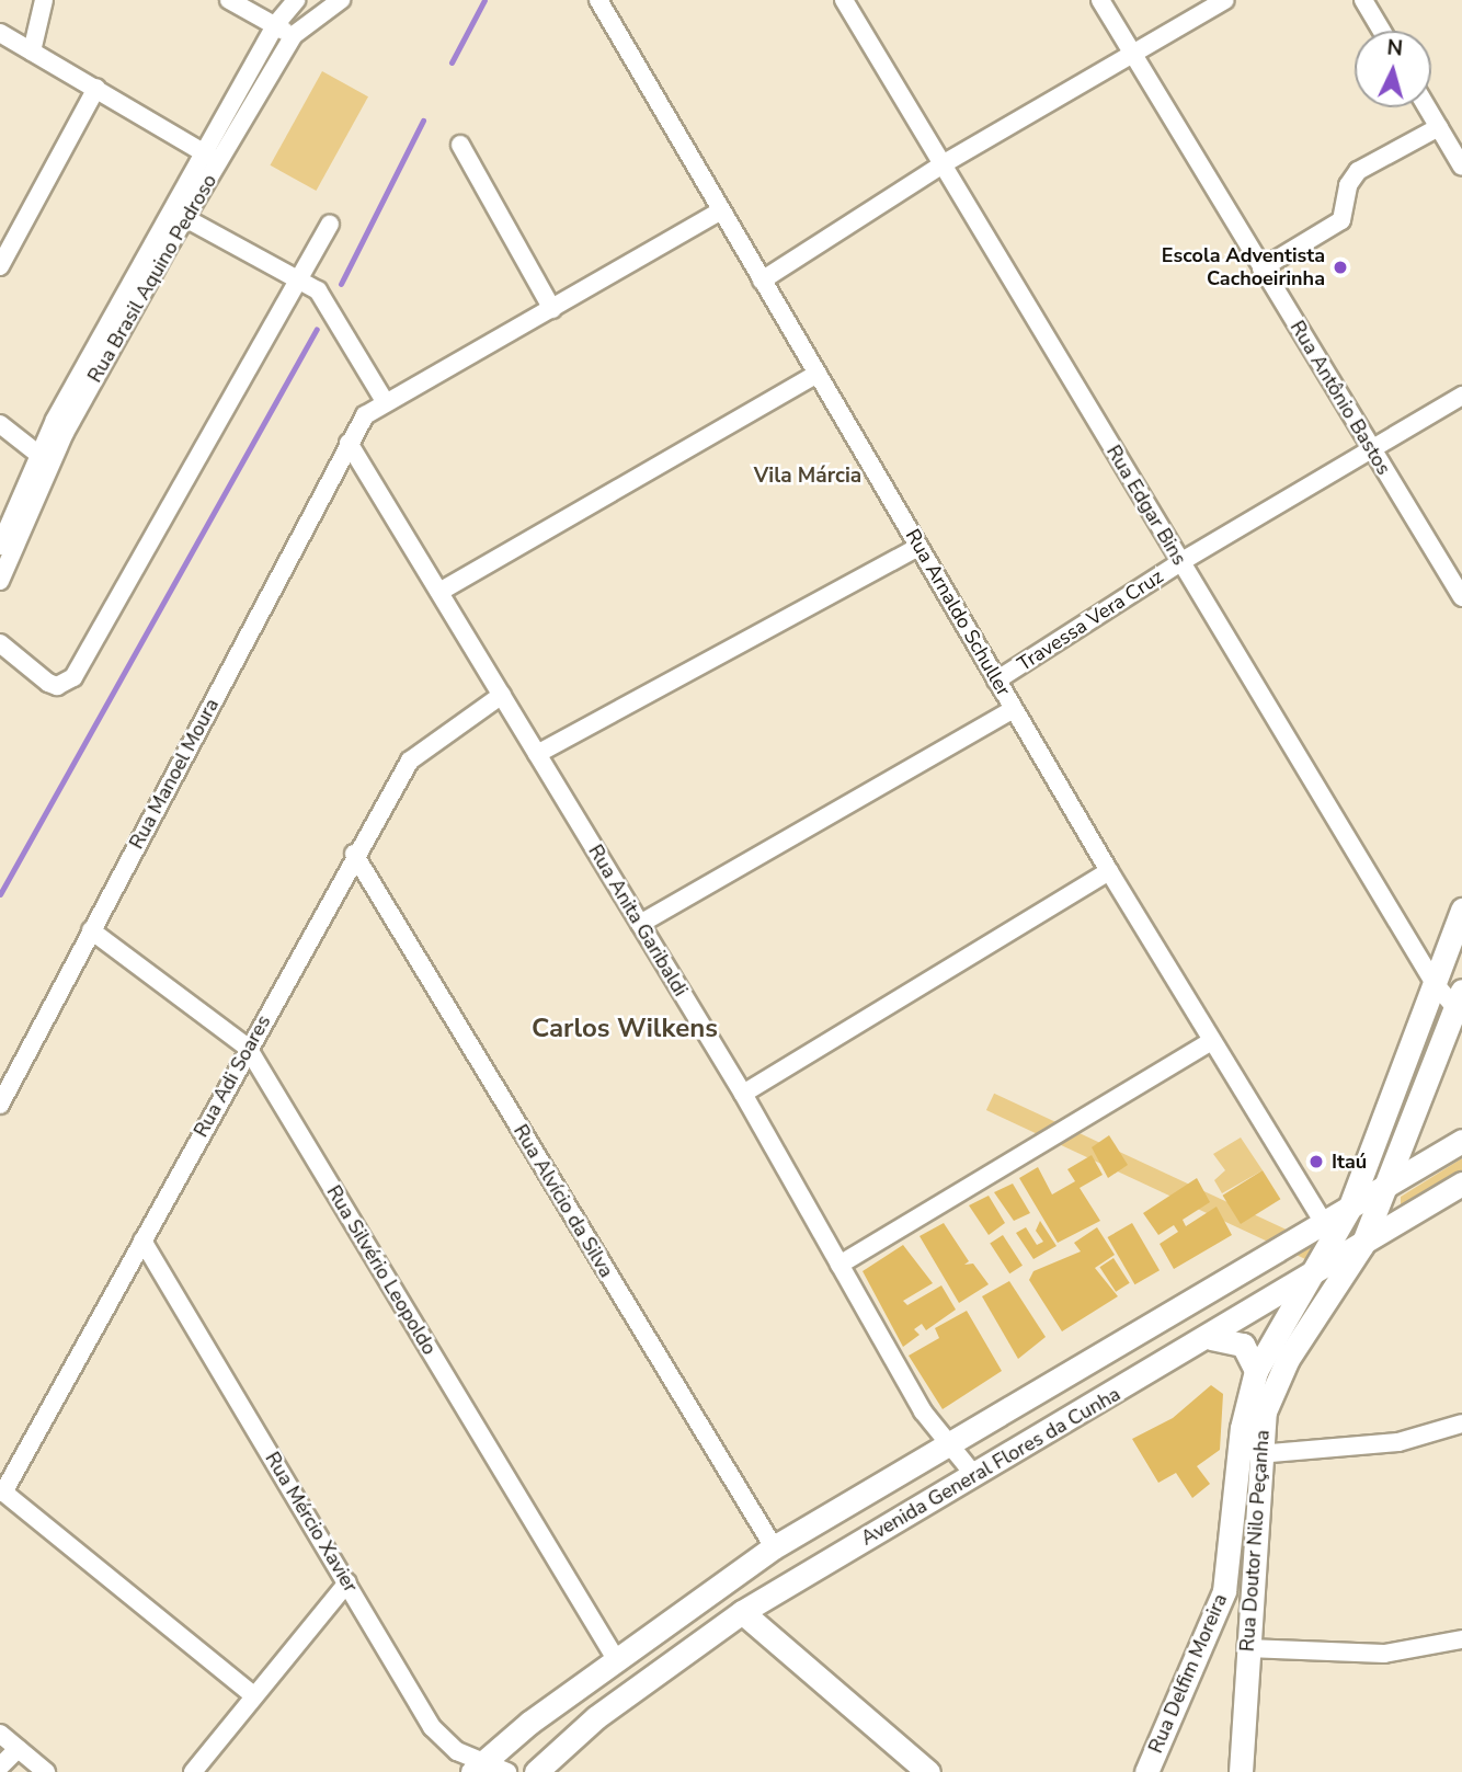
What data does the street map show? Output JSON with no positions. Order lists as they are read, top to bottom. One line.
{"streets":{"main road":["Avenida General Flores da Cunha","Rua Doutor Nilo Peçanha","Rua Delfim Moreira"],"street":["Rua Brasil Aquino Pedroso","Rua Antônio Bastos","Rua Edgar Bins","Rua Arnaldo Schuller","Travessa Vera Cruz","Rua Manoel Moura","Rua Anita Garibaldi","Rua Adi Soares","Rua Alvício da Silva","Rua Silvério Leopoldo","Rua Mércio Xavier"]},"crossings":[["Rua Antônio Bastos","Travessa Vera Cruz"],["Rua Edgar Bins","Travessa Vera Cruz"],["Rua Edgar Bins","Rua Doutor Nilo Peçanha"],["Rua Edgar Bins","Rua Delfim Moreira"],["Rua Arnaldo Schuller","Travessa Vera Cruz"],["Rua Arnaldo Schuller","Rua Manoel Moura"],["Rua Arnaldo Schuller","Avenida General Flores da Cunha"],["Rua Manoel Moura","Rua Anita Garibaldi"],["Rua Manoel Moura","Rua Silvério Leopoldo"],["Rua Anita Garibaldi","Rua Adi Soares"],["Rua Anita Garibaldi","Avenida General Flores da Cunha"],["Rua Adi Soares","Rua Alvício da Silva"],["Rua Adi Soares","Rua Silvério Leopoldo"],["Rua Adi Soares","Rua Mércio Xavier"],["Rua Alvício da Silva","Avenida General Flores da Cunha"],["Rua Silvério Leopoldo","Avenida General Flores da Cunha"],["Avenida General Flores da Cunha","Rua Mércio Xavier"],["Avenida General Flores da Cunha","Rua Doutor Nilo Peçanha"],["Avenida General Flores da Cunha","Rua Delfim Moreira"]],"districts":["Vila Márcia","Carlos Wilkens"],"places":["Escola Adventista Cachoeirinha","Itaú"],"north":"top"}
